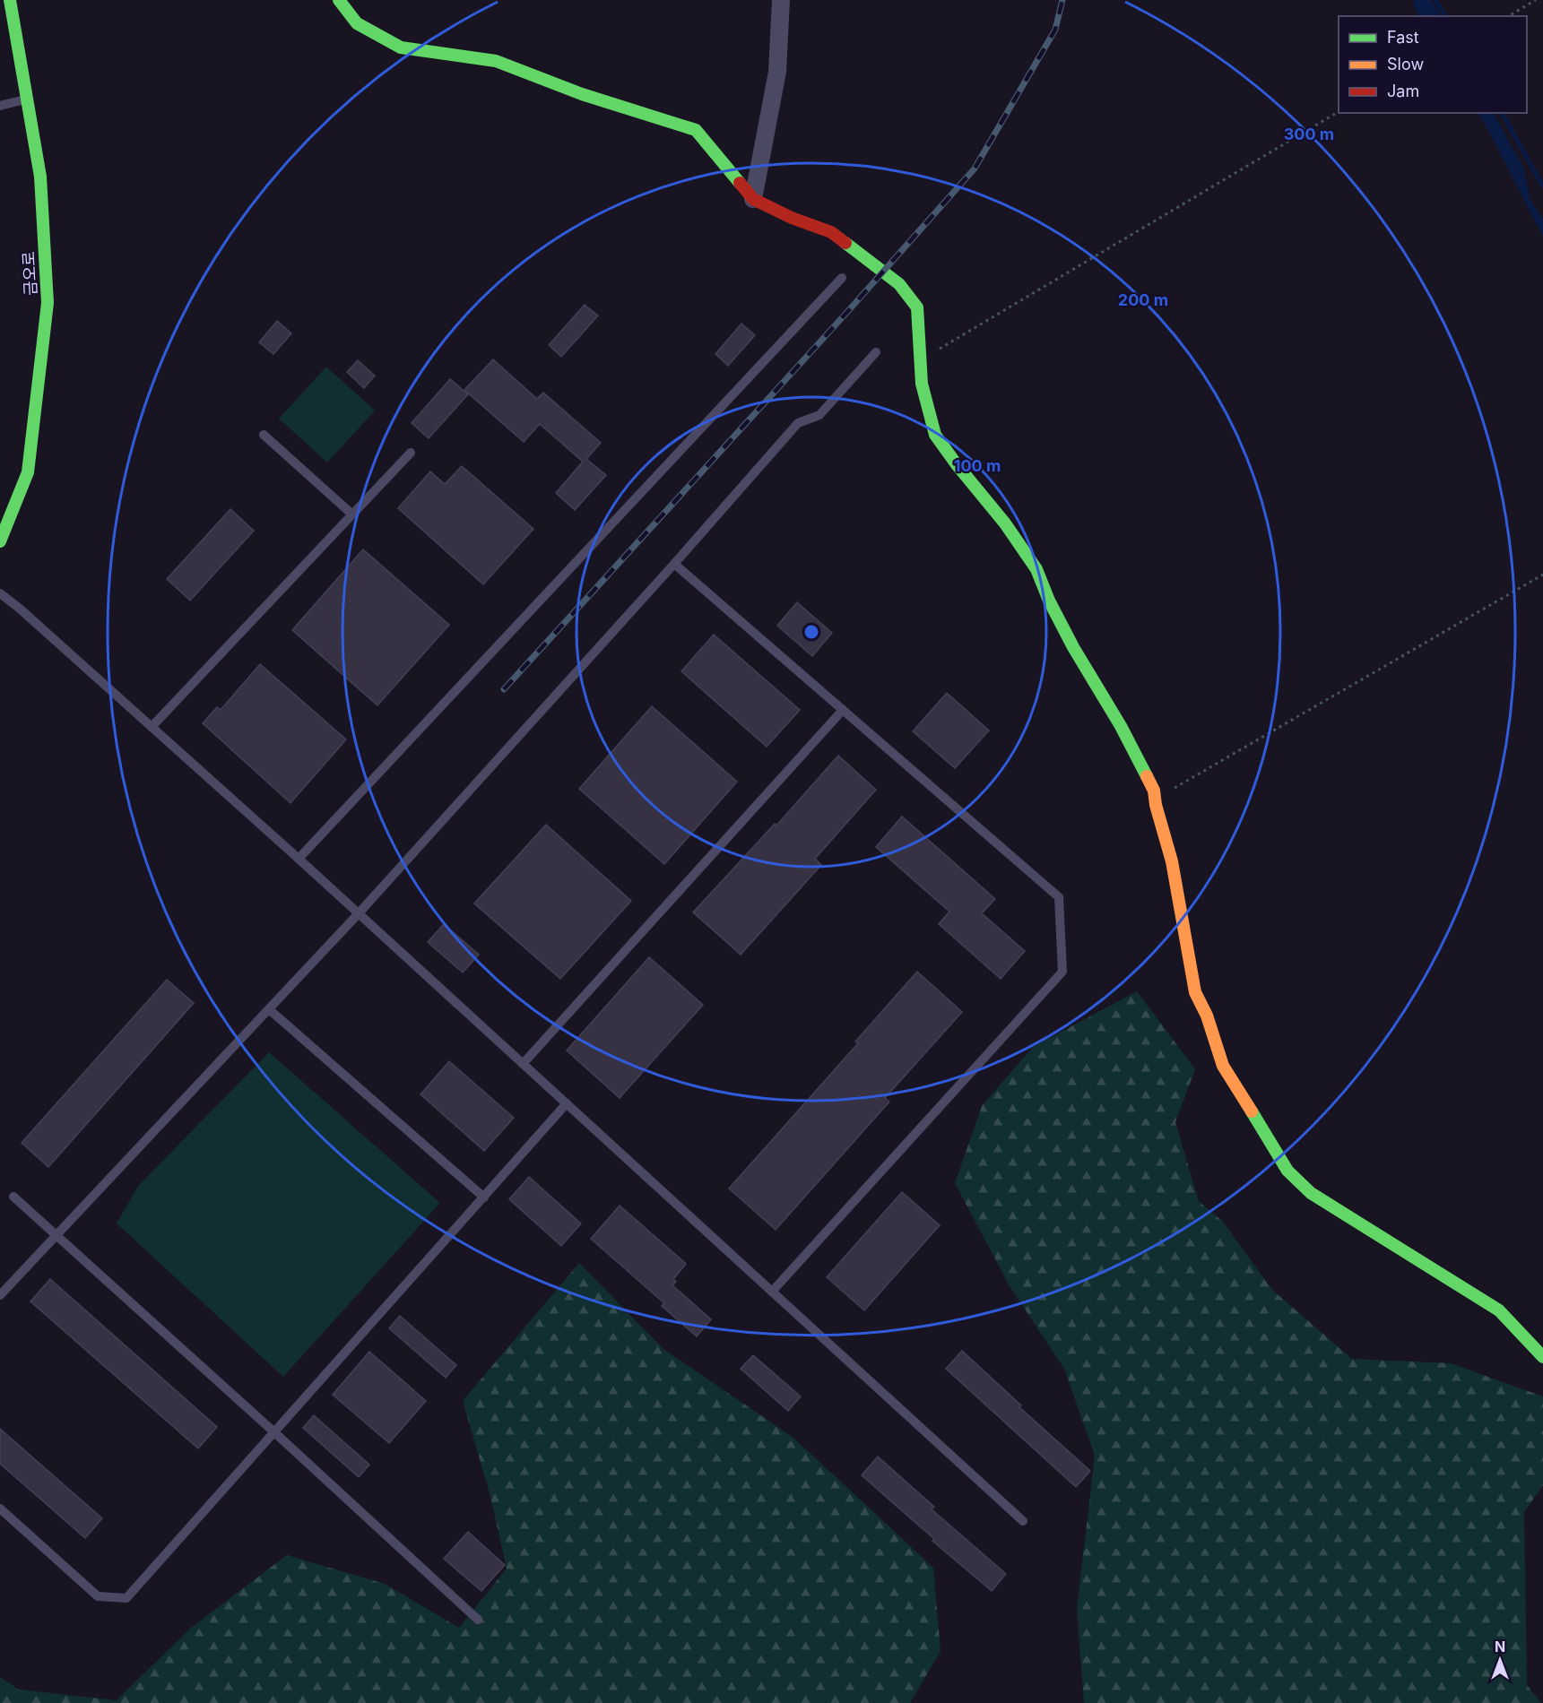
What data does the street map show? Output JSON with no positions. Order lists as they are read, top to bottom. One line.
{"streets":{"street":["금오로"]},"legend":["Fast","Slow","Jam"],"north":"top","rings":["300 m","200 m","100 m"]}
